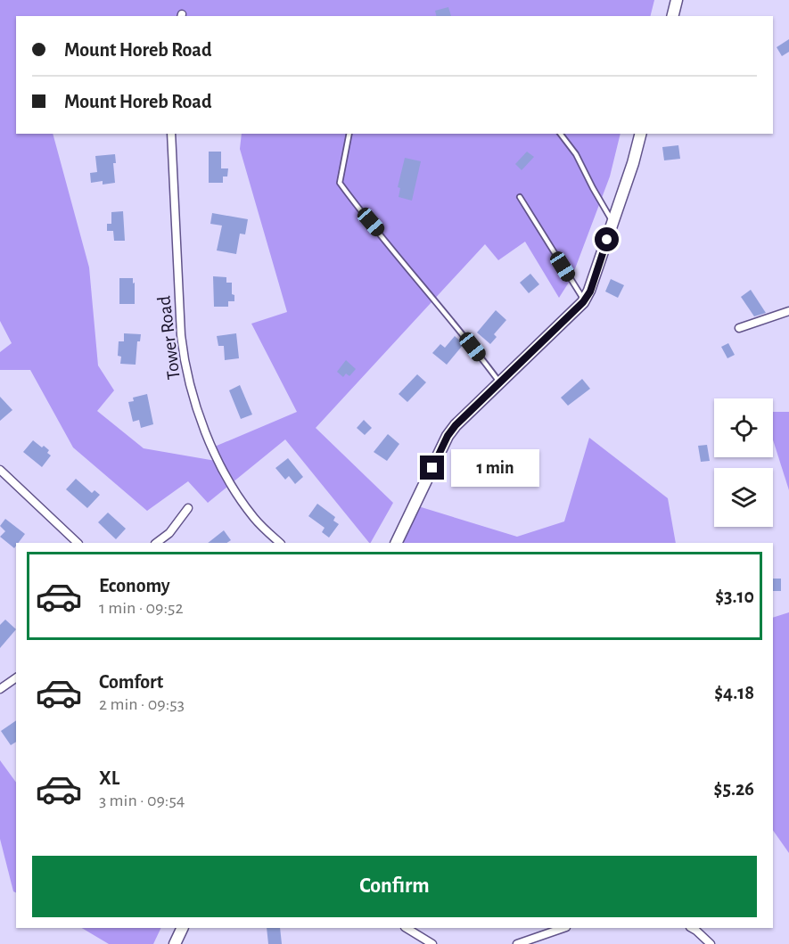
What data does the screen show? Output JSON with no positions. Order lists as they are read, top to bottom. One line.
{"streets":{"street":["Tower Road"]},"page":{"banner":["Mount Horeb Road","Mount Horeb Road"],"bubble":"1 min","list":[{"name":"Economy","note":"1 min · 09:52","value":"$3.10"},{"name":"Comfort","note":"2 min · 09:53","value":"$4.18"},{"name":"XL","note":"3 min · 09:54","value":"$5.26"}],"buttons":"Confirm"}}
